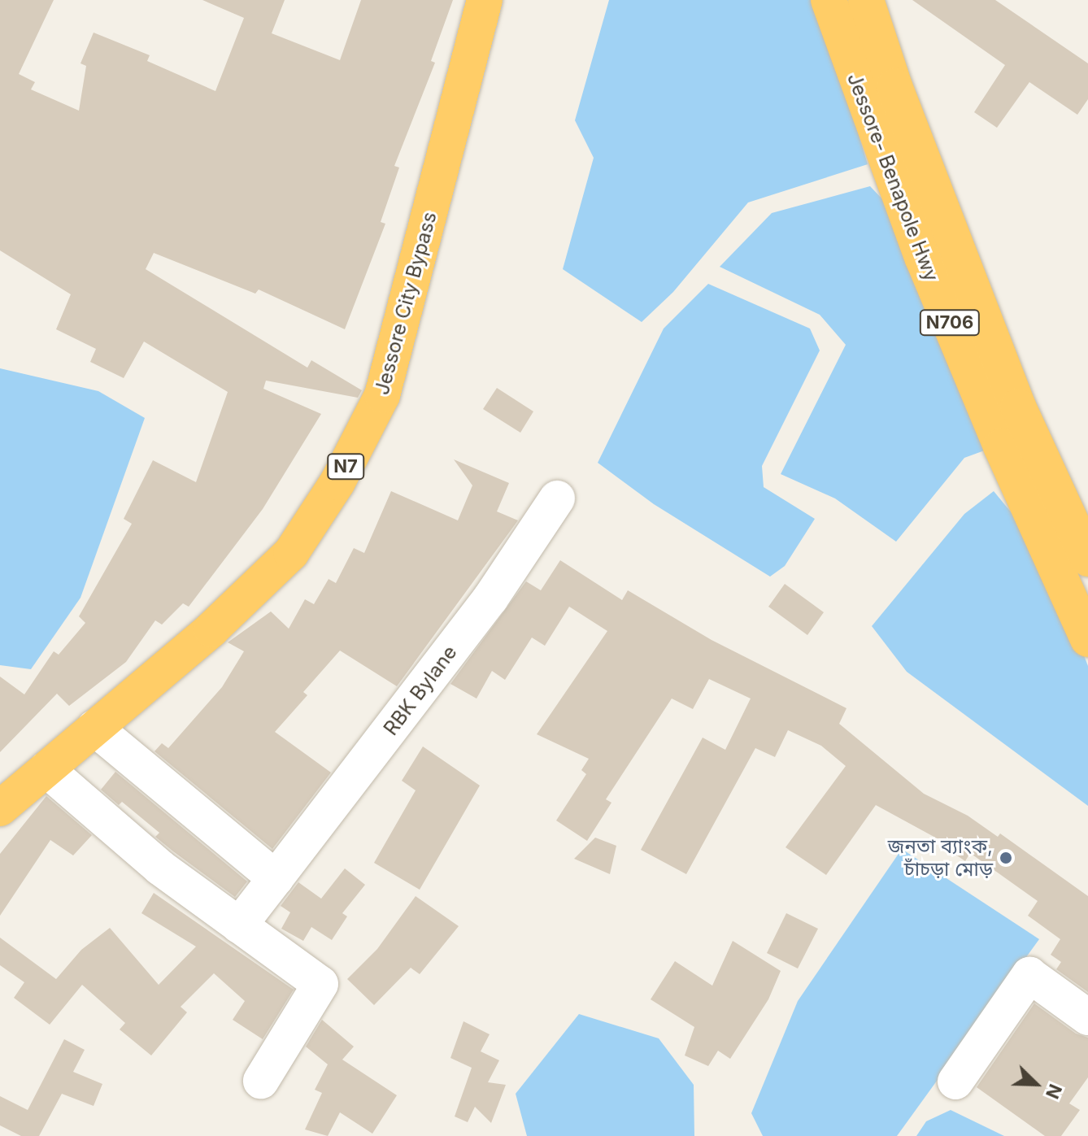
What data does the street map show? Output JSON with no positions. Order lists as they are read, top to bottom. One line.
{"streets":{"highway":["Jessore- Benapole Hwy","Jessore City Bypass","N706","N7"],"street":["RBK Bylane"]},"places":["জনতা ব্যাংক, চাঁচড়া মোড়"],"north":"bottom right"}
